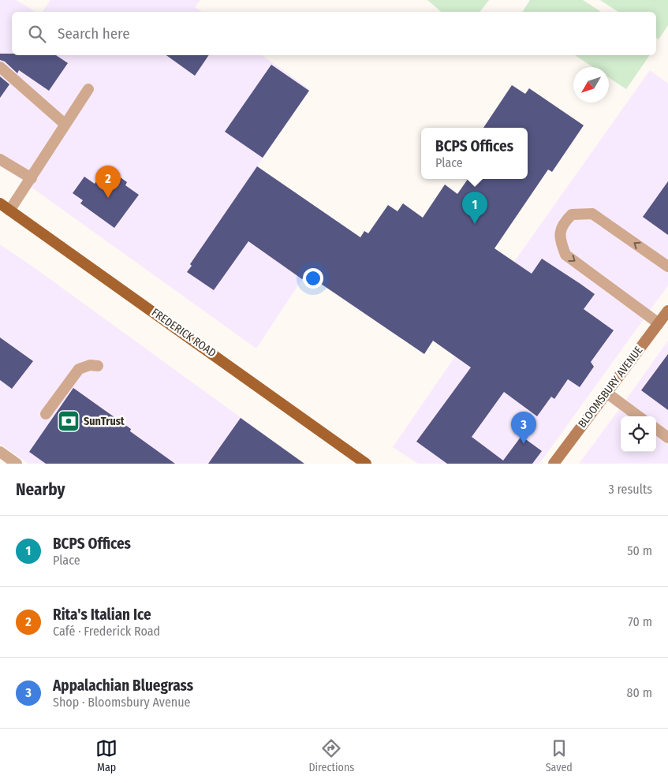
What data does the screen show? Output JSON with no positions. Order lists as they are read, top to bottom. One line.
{"streets":{"main road":["FREDERICK ROAD","BLOOMSBURY AVENUE"]},"places":{"bank":["SunTrust"]},"north":"bottom left","page":{"search":"Search here","popup":["BCPS Offices","Place"],"pins":["2","1","3"],"heading":["Nearby","3 results"],"list":[{"mark":"1","name":"BCPS Offices","note":"Place","value":"50 m"},{"mark":"2","name":"Rita's Italian Ice","note":"Café · Frederick Road","value":"70 m"},{"mark":"3","name":"Appalachian Bluegrass","note":"Shop · Bloomsbury Avenue","value":"80 m"}],"nav":["Map","Directions","Saved"]}}
